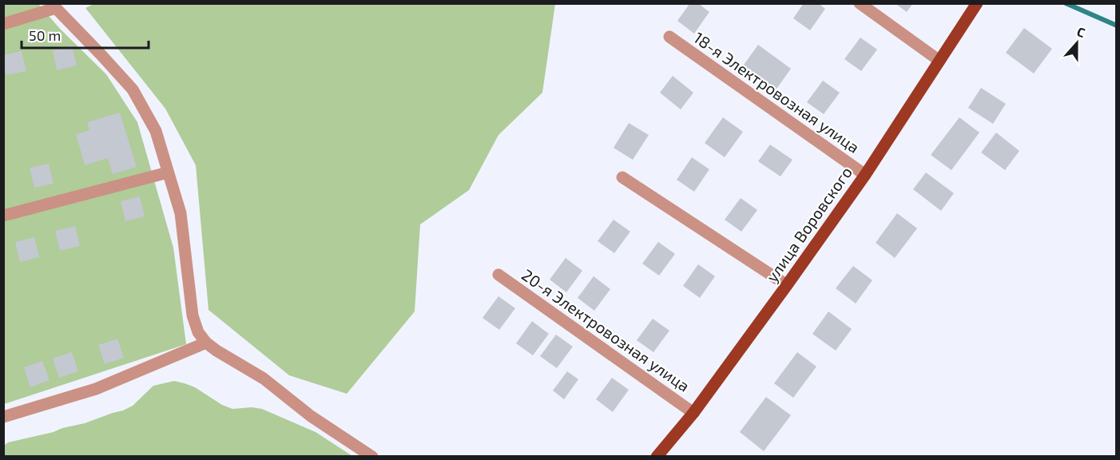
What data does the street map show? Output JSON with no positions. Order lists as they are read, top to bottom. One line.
{"streets":{"main road":["улица Воровского"],"street":["18-я Электровозная улица","20-я Электровозная улица"]},"crossings":[["18-я Электровозная улица","улица Воровского"],["улица Воровского","20-я Электровозная улица"]],"scale_bar":"50 m","north":"top"}
